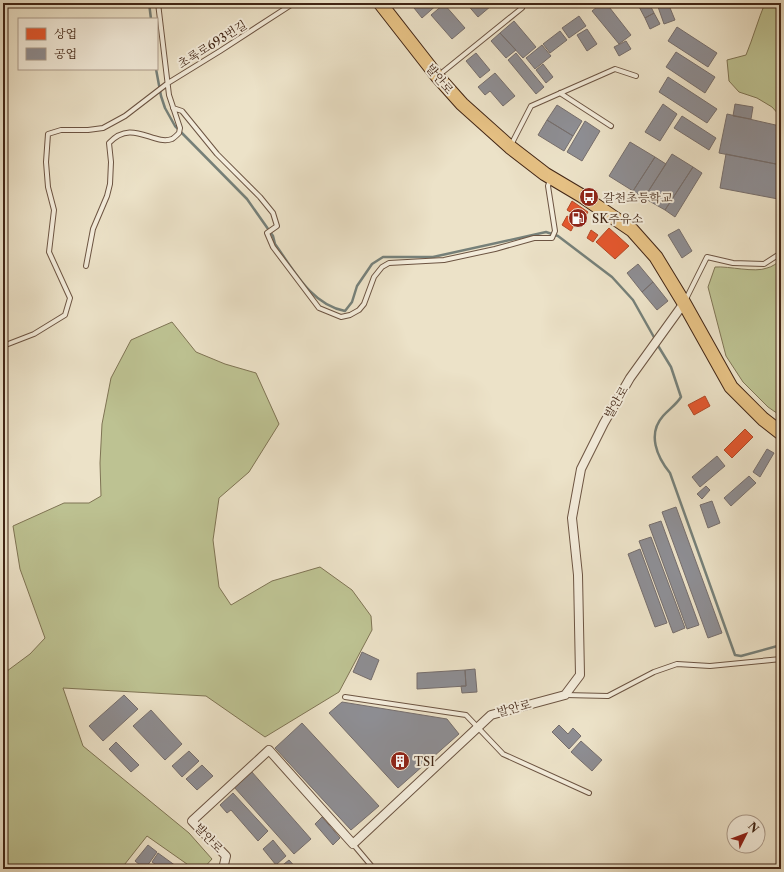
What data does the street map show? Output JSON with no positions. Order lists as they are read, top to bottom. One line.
{"streets":{"main road":["발안로"],"lane":["초록로693번길"]},"places":{"bus stop":["갈천초등학교"],"fuel station":["SK주유소"],"building":["TSI"]},"legend":["상업","공업"],"north":"top right"}
